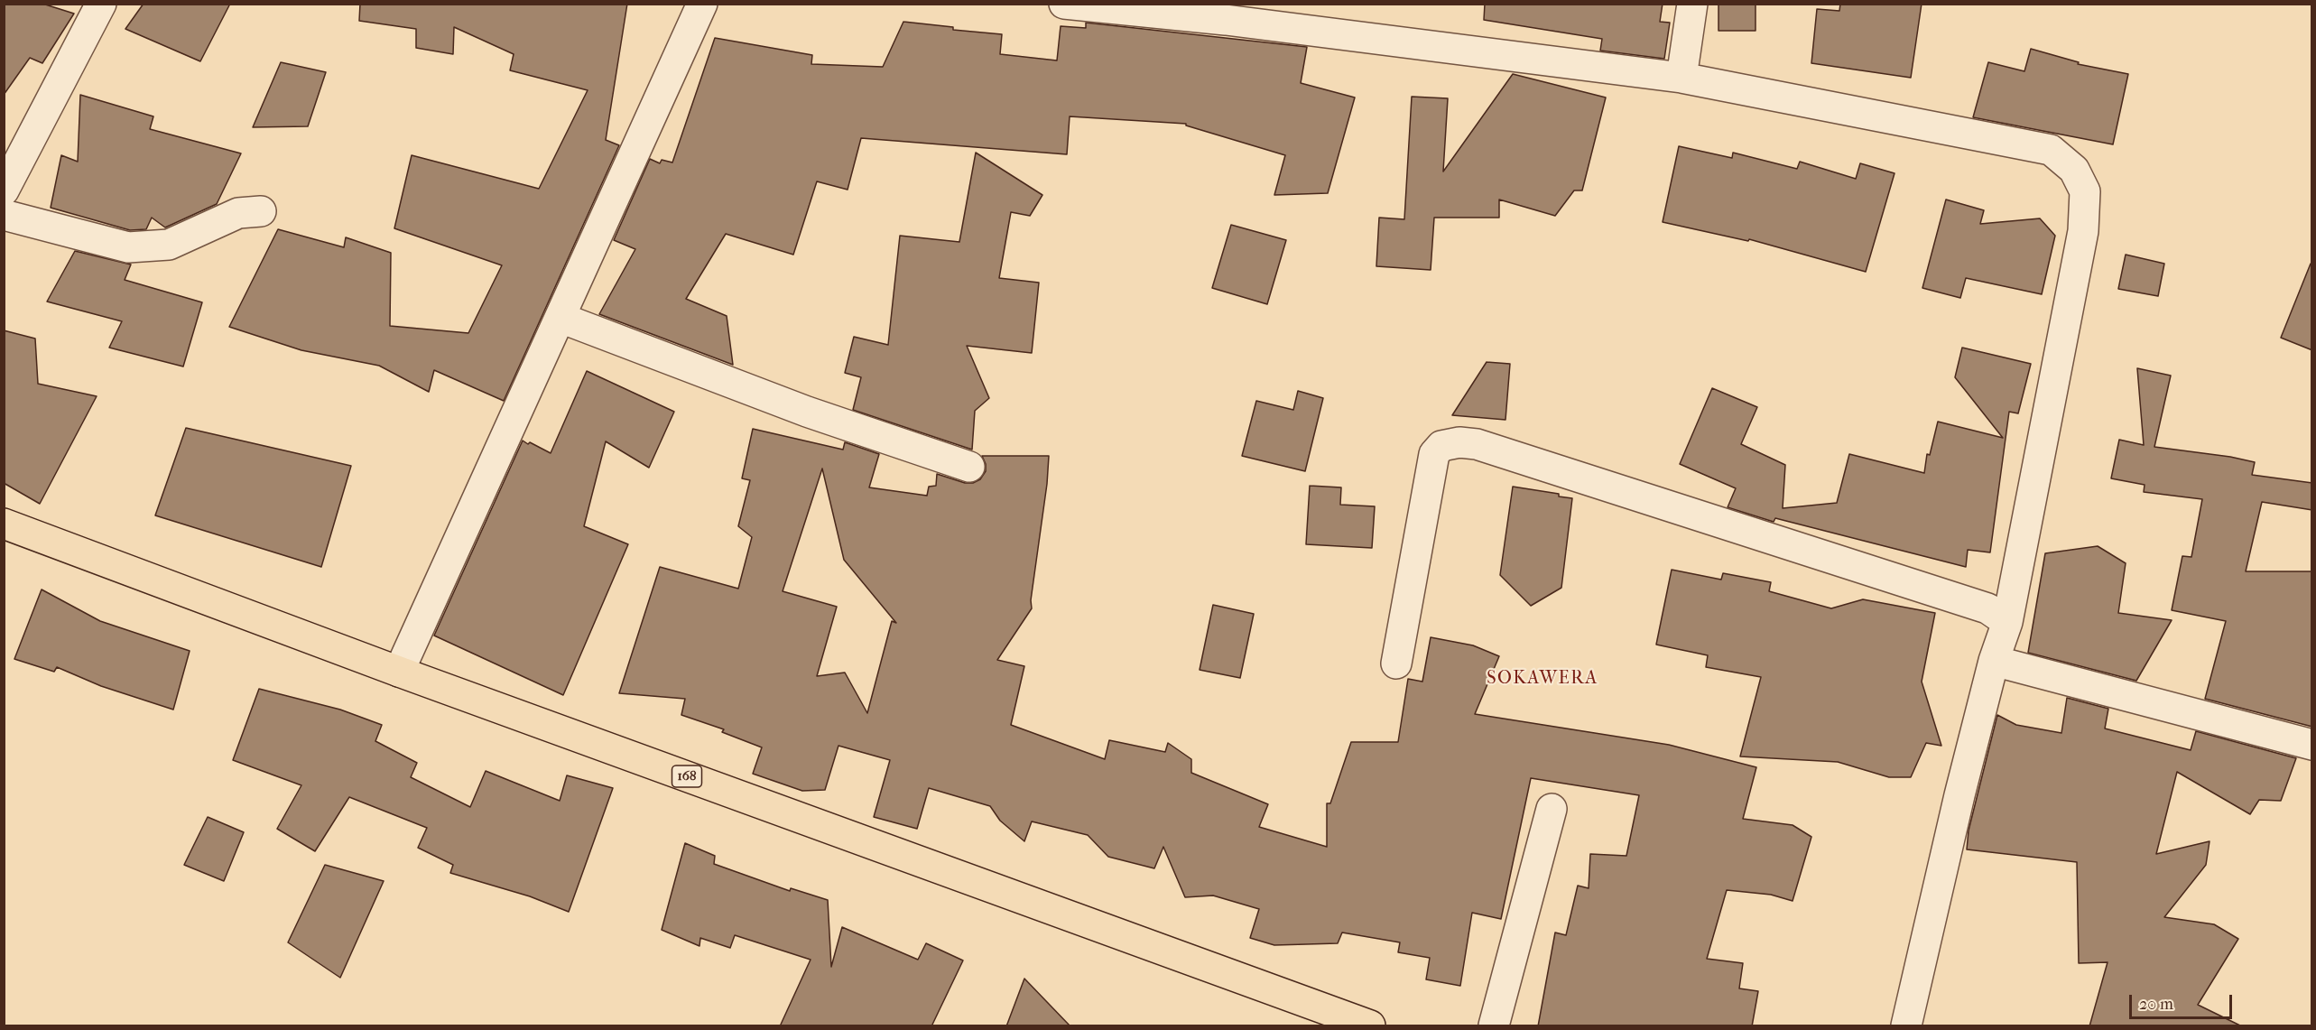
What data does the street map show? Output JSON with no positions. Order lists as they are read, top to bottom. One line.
{"streets":{"main road":["168"]},"districts":["SOKAWERA"],"scale_bar":"20 m"}
